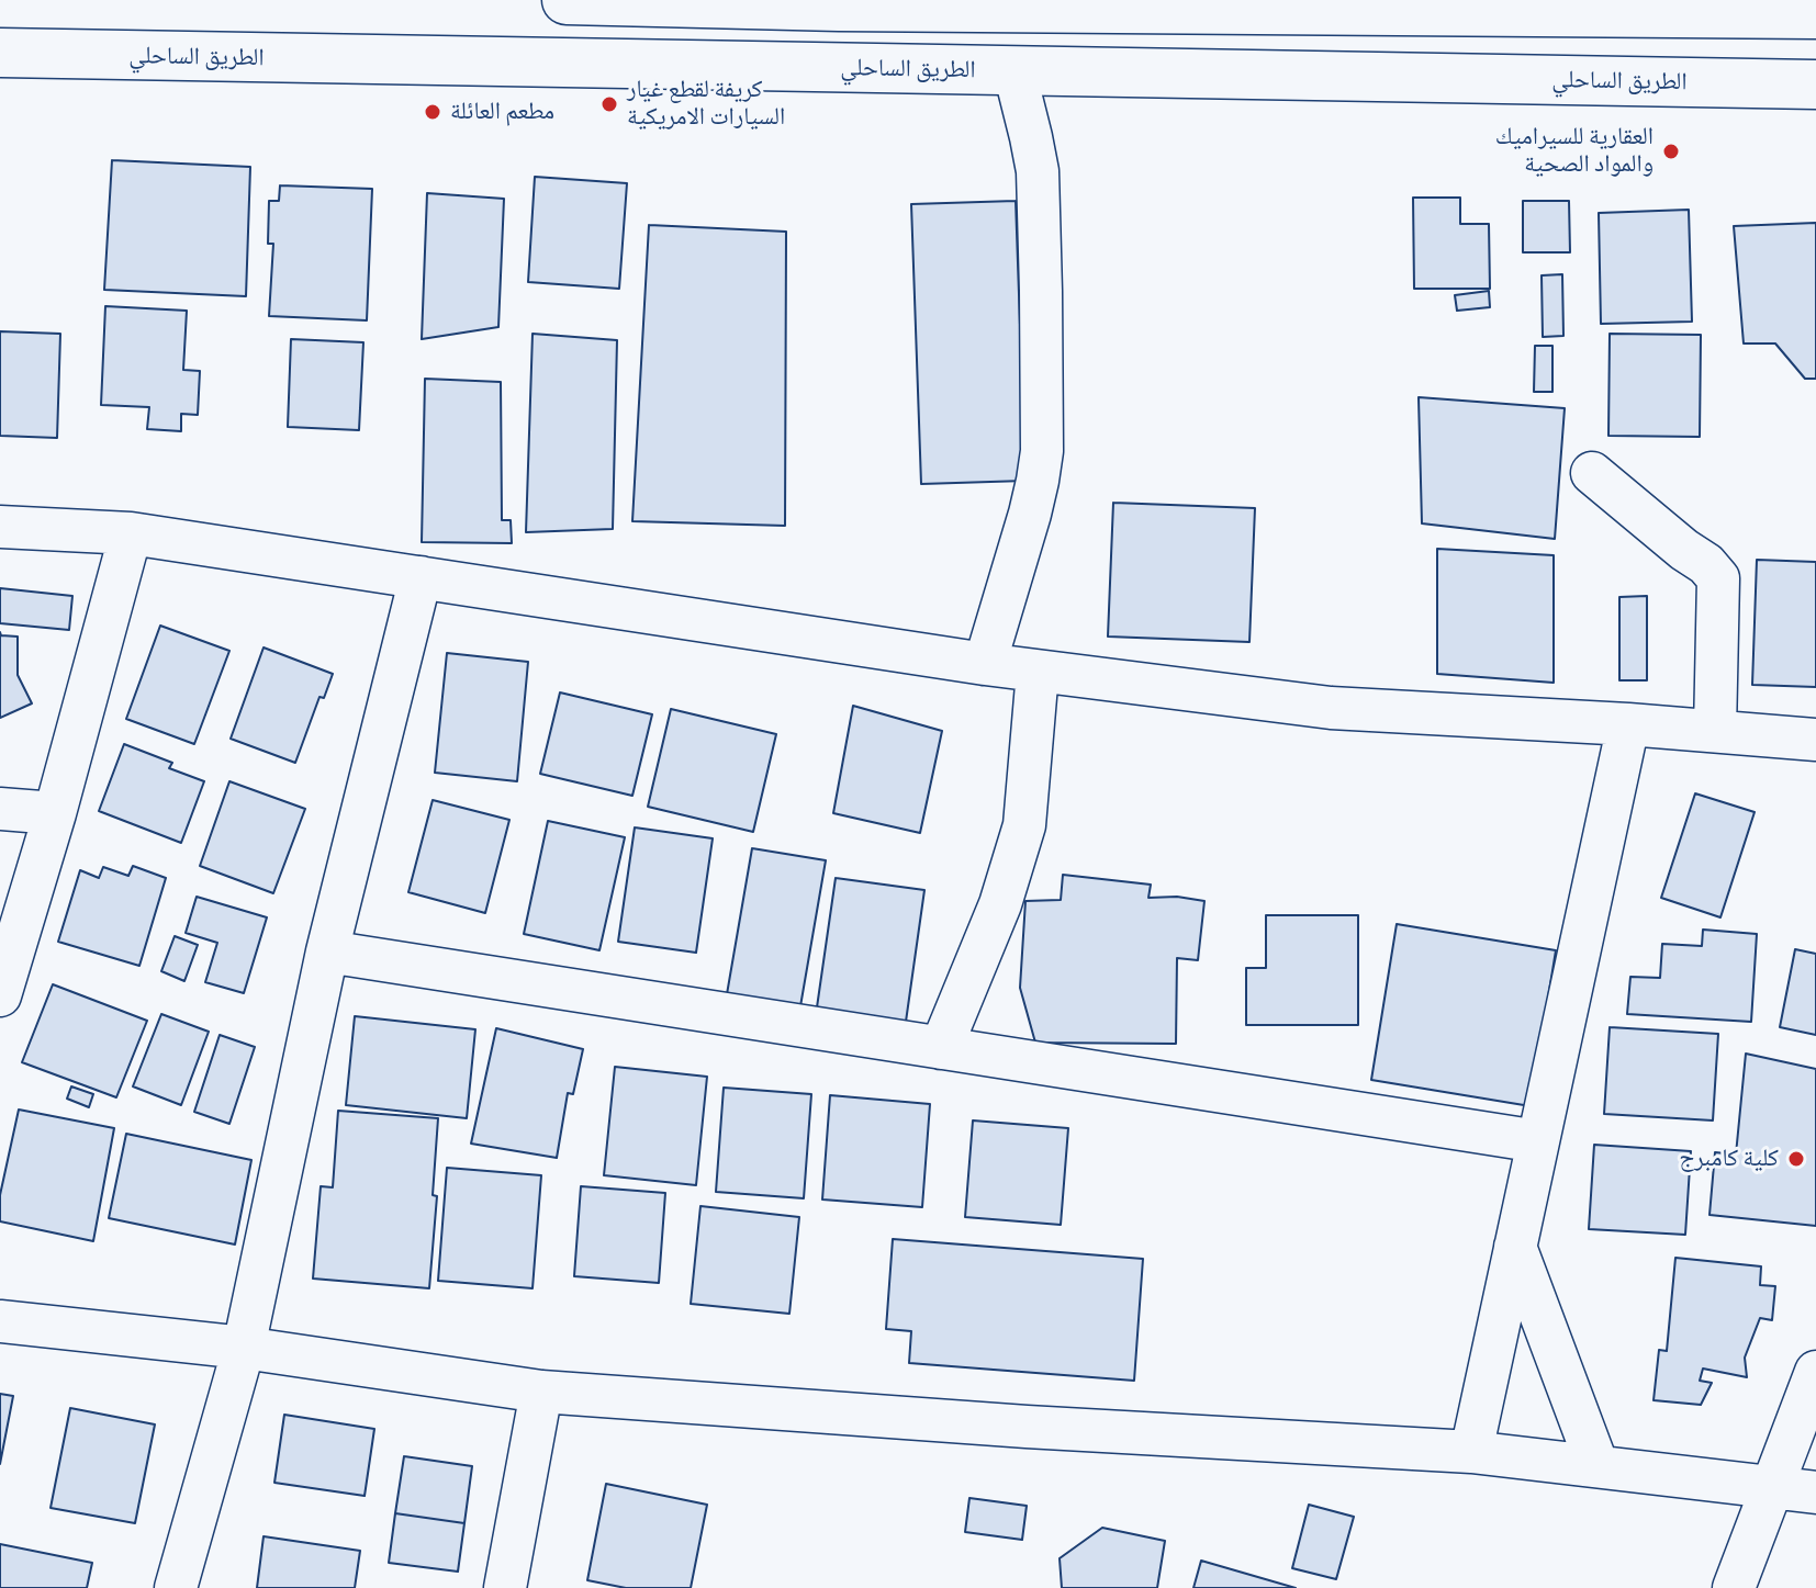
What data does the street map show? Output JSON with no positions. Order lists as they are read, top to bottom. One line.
{"streets":{"highway":["الطريق الساحلي"]},"places":["كريفة لقطع غيار السيارات الامريكية","مطعم العائلة","العقارية للسيراميك والمواد الصحية","كلية كامبرج"]}
